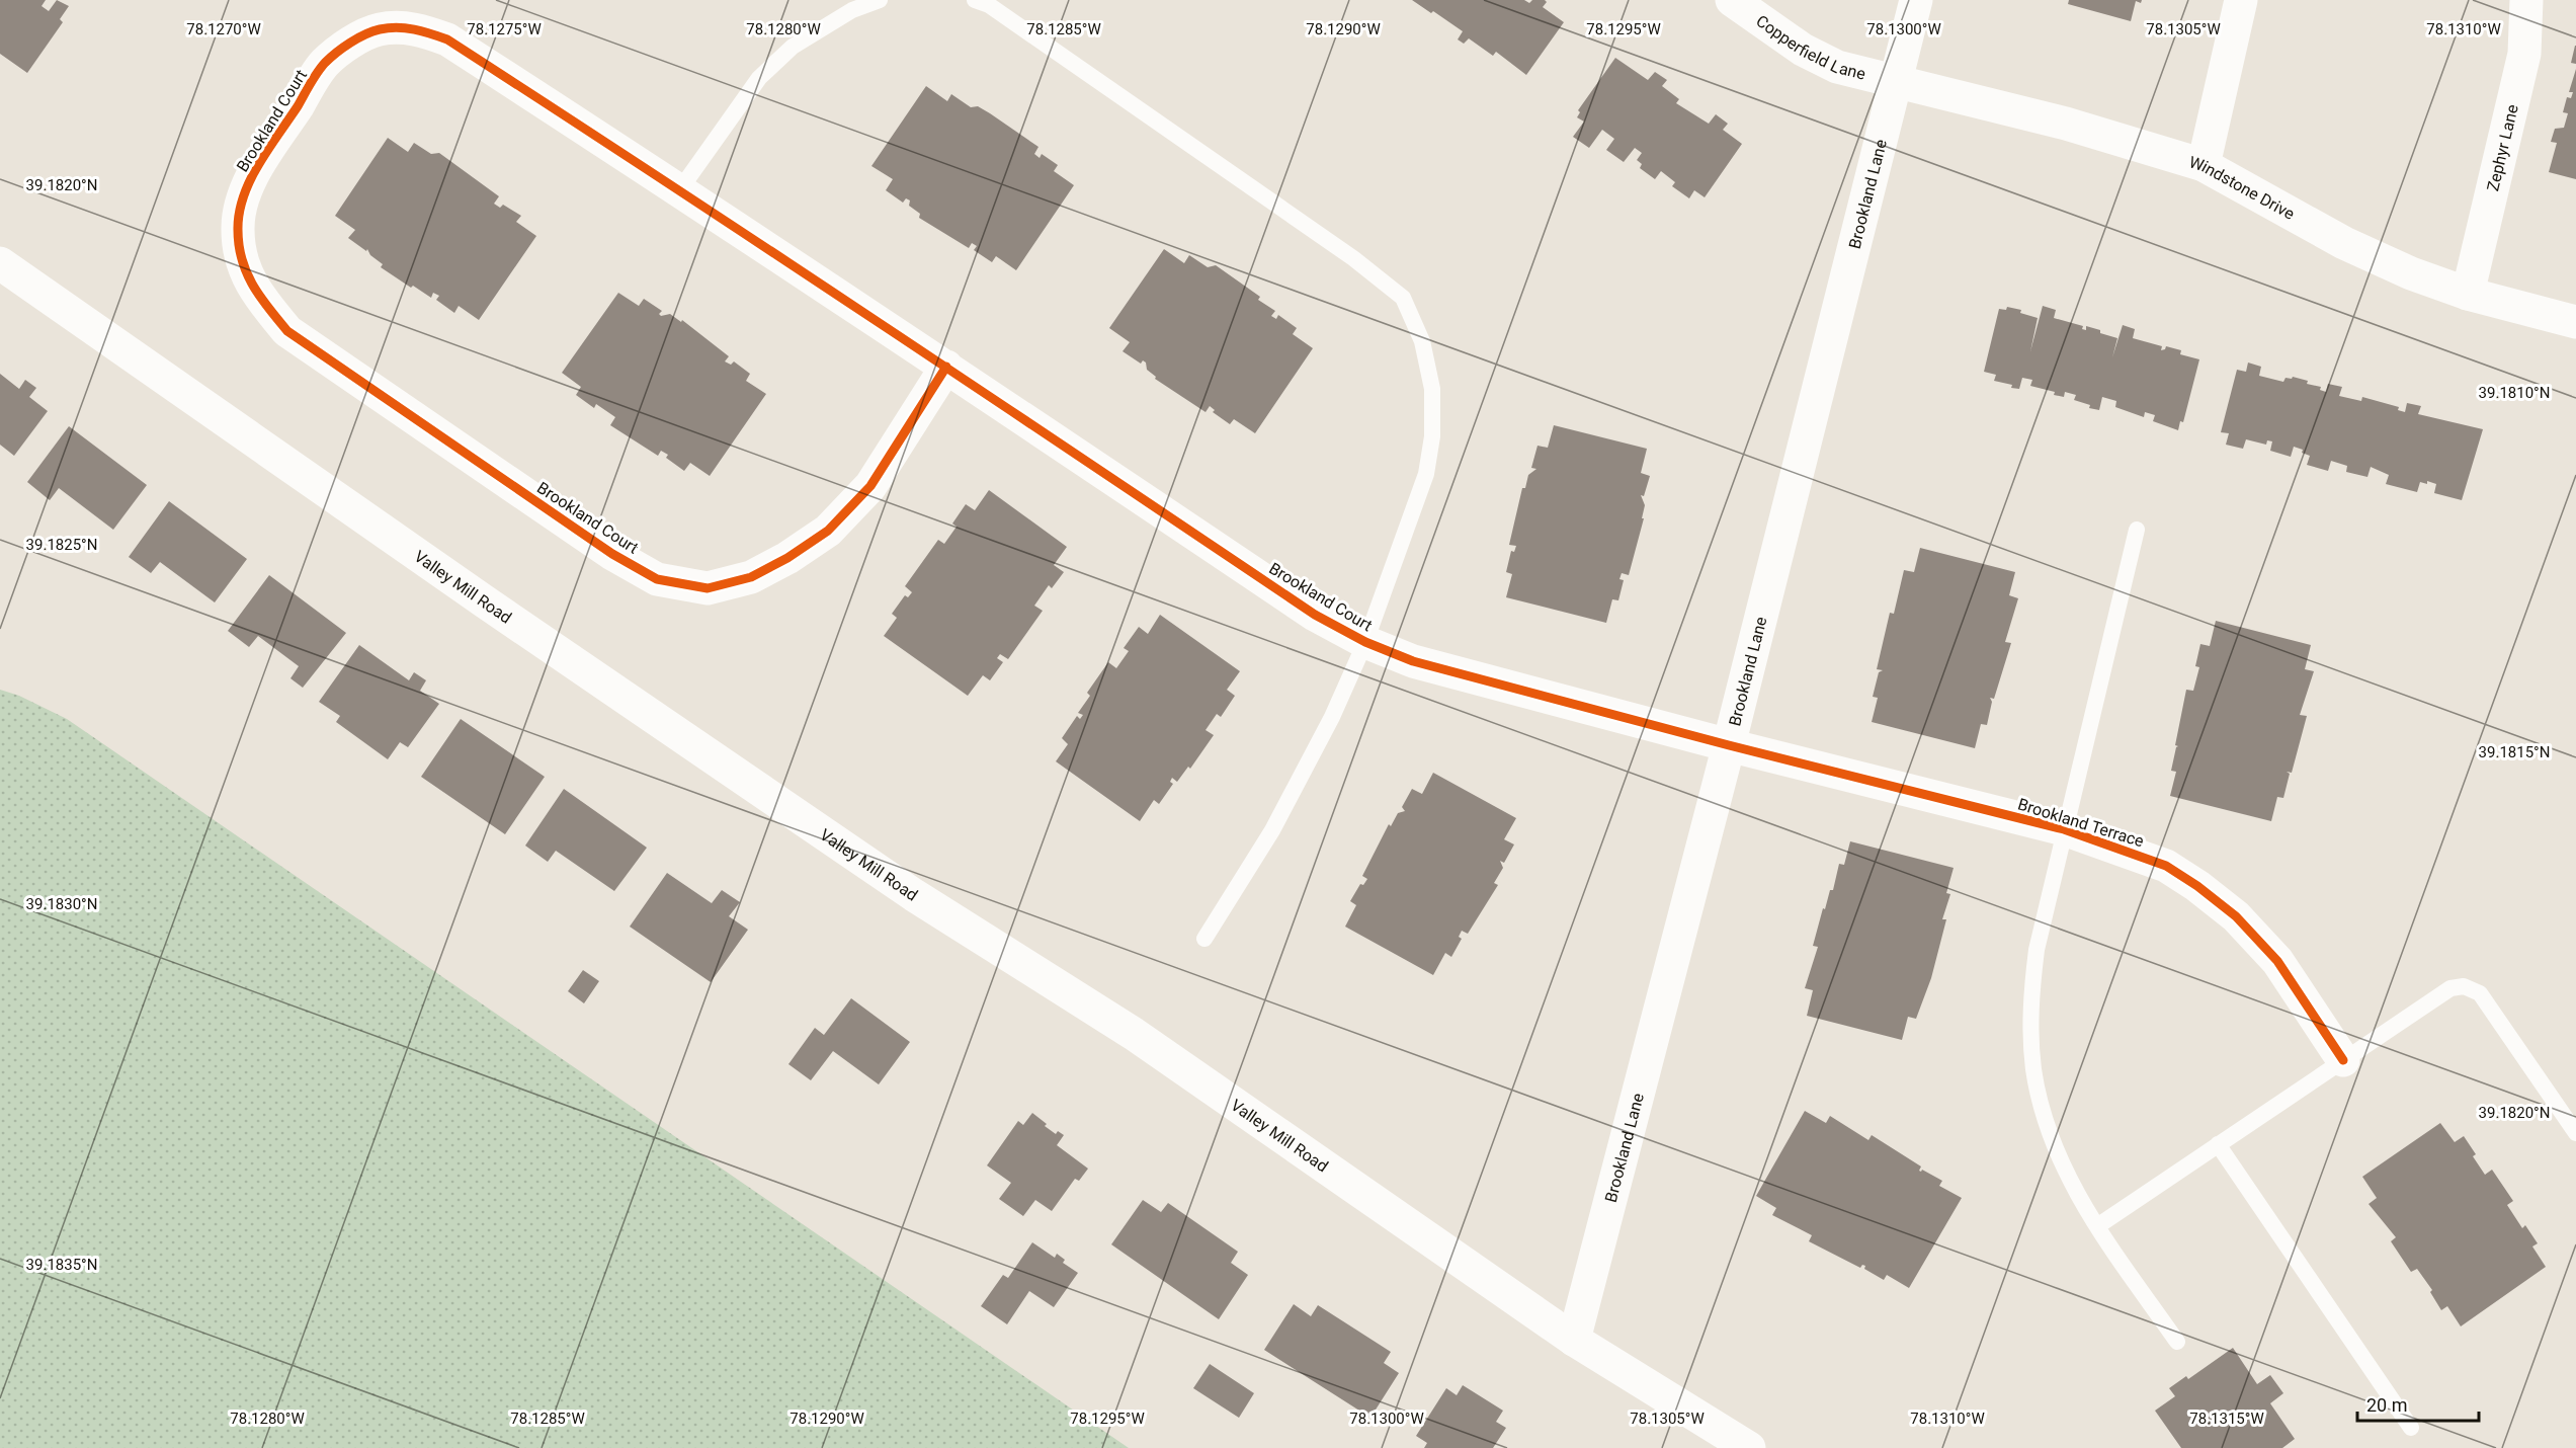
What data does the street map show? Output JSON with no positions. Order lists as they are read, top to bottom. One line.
{"streets":{"street":["Copperfield Lane","Brookland Court","Zephyr Lane","Windstone Drive","Brookland Lane","Valley Mill Road","Brookland Terrace"]},"crossings":[["Copperfield Lane","Windstone Drive"],["Copperfield Lane","Brookland Lane"],["Brookland Court","Brookland Lane"],["Brookland Court","Brookland Terrace"],["Zephyr Lane","Windstone Drive"],["Windstone Drive","Brookland Lane"],["Brookland Lane","Valley Mill Road"],["Brookland Lane","Brookland Terrace"]],"scale_bar":"20 m","coordinates":["78.1275°W","78.1270°W","78.1280°W","78.1285°W","78.1290°W","78.1295°W","78.1300°W","78.1305°W","78.1310°W","39.1820°N","39.1810°N","39.1825°N","39.1815°N","39.1830°N","39.1835°N","78.1315°W"]}
